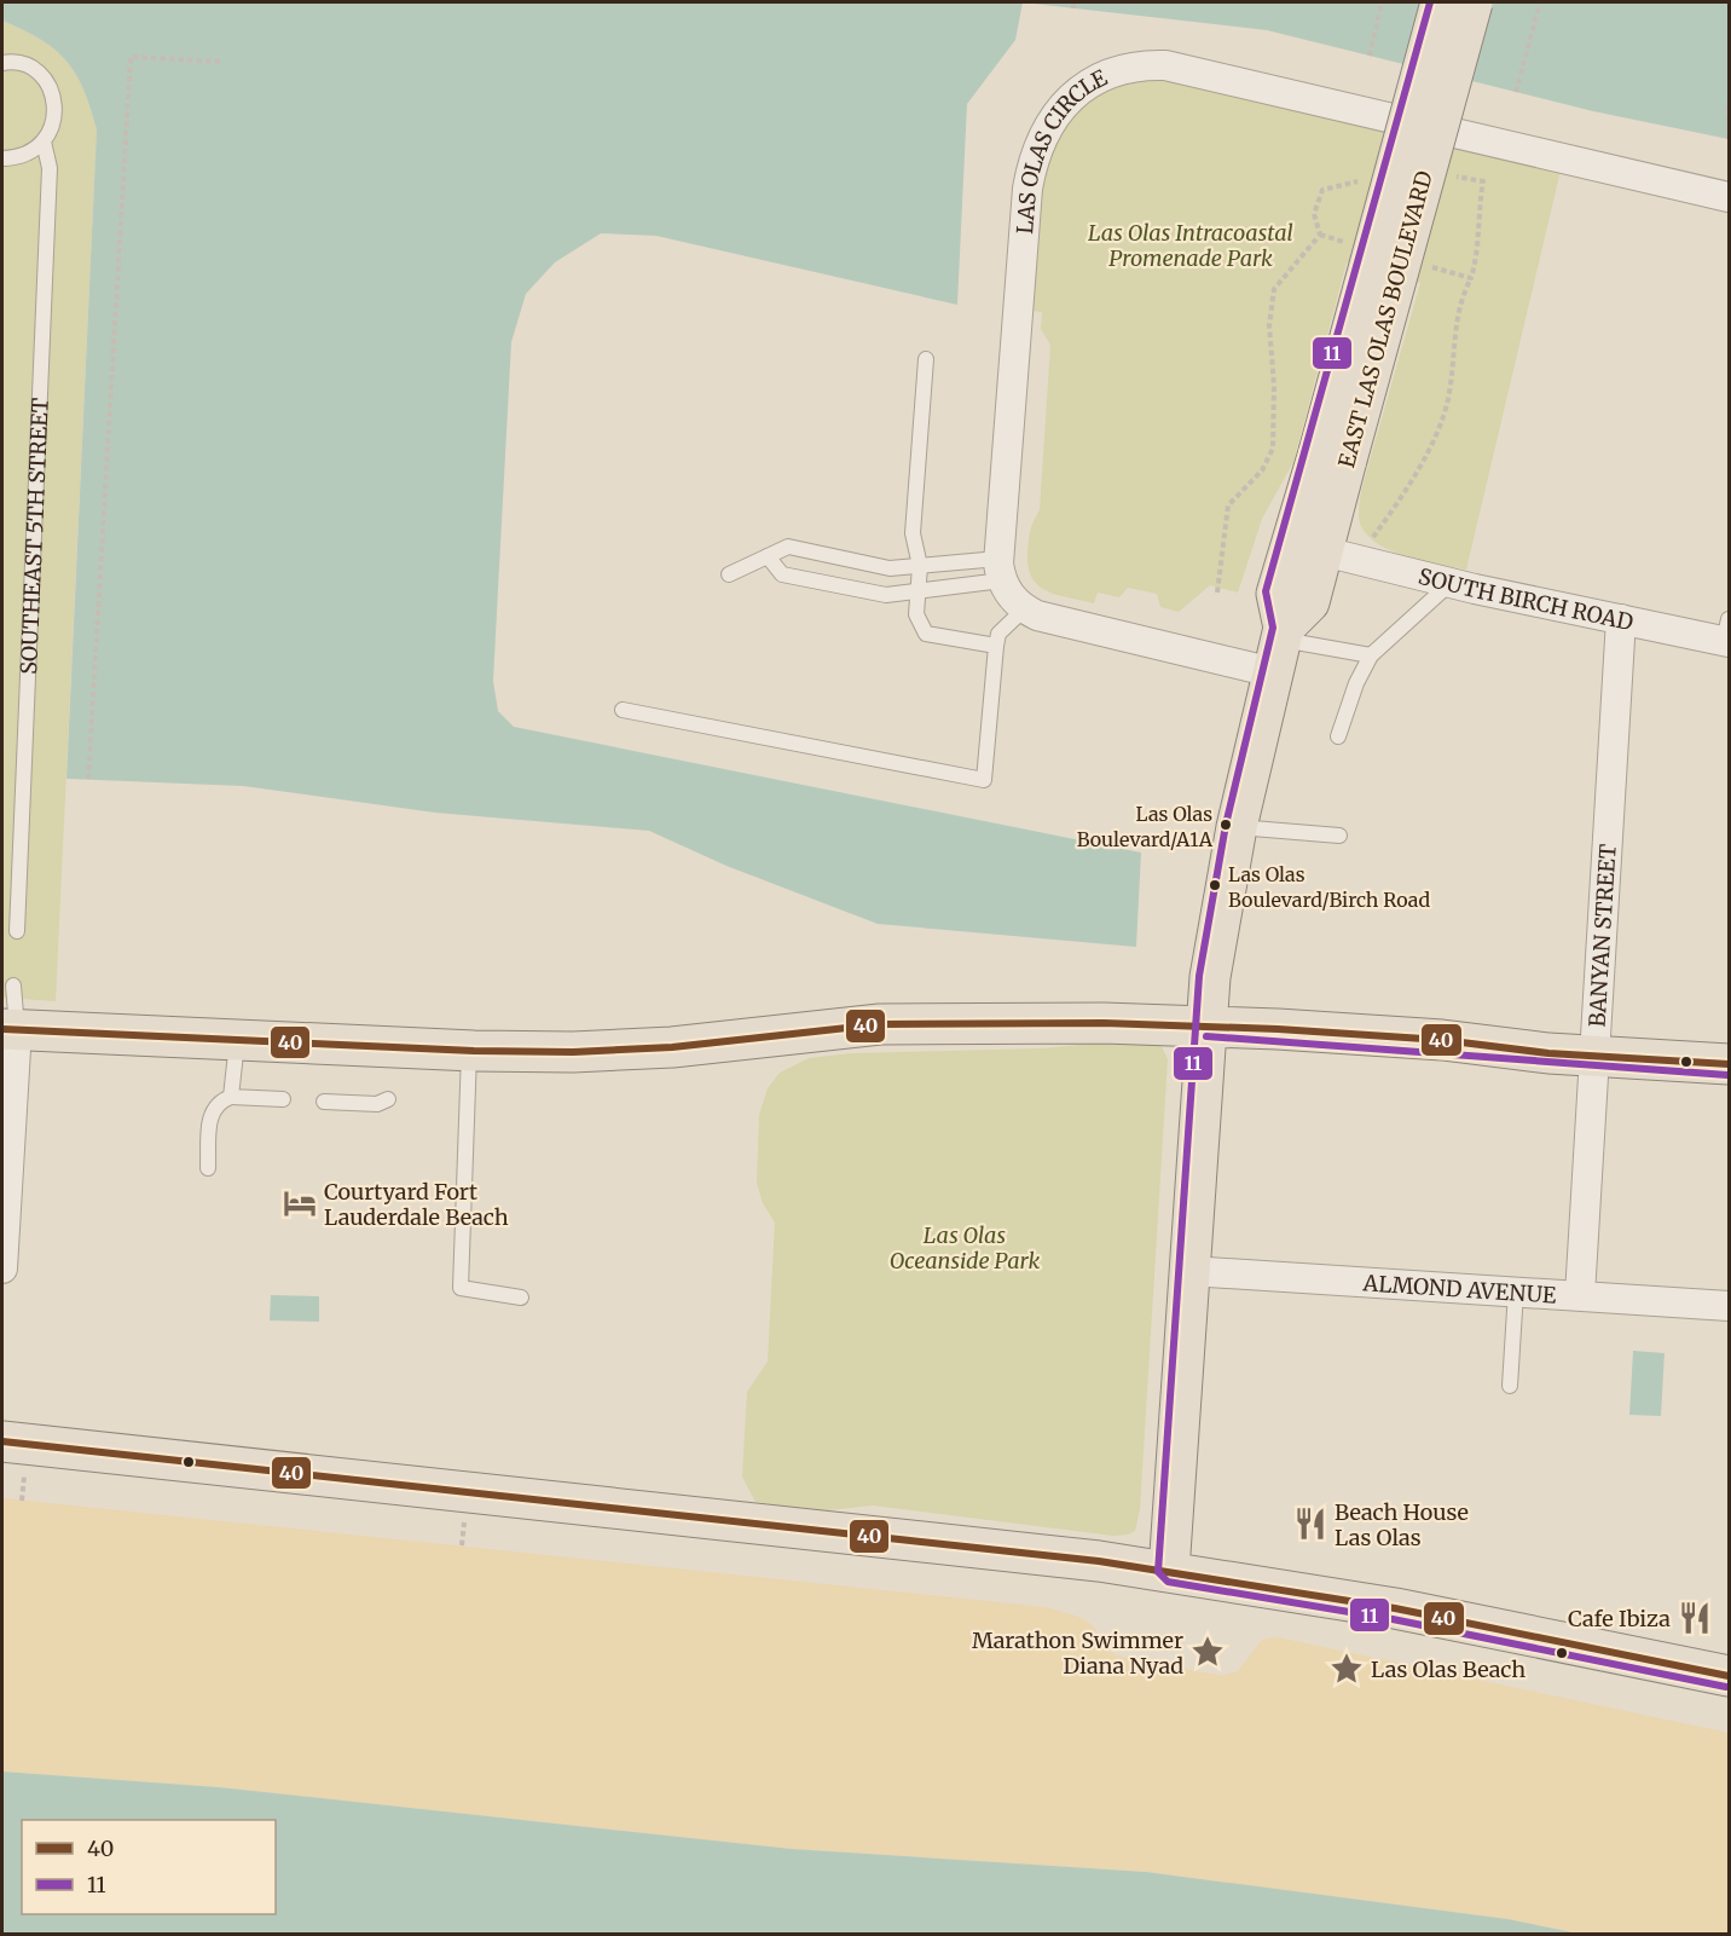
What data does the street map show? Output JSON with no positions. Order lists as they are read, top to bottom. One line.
{"streets":{"main road":["EAST LAS OLAS BOULEVARD"],"street":["LAS OLAS CIRCLE","SOUTH BIRCH ROAD","BANYAN STREET","ALMOND AVENUE"],"lane":["SOUTHEAST 5TH STREET"]},"crossings":[["EAST LAS OLAS BOULEVARD","SOUTH BIRCH ROAD"],["EAST LAS OLAS BOULEVARD","ALMOND AVENUE"],["SOUTH BIRCH ROAD","BANYAN STREET"],["BANYAN STREET","ALMOND AVENUE"]],"parks":["Las Olas Intracoastal Promenade Park","Las Olas Oceanside Park"],"places":{"other":["Las Olas Boulevard/A1A","Las Olas Boulevard/Birch Road"],"hotel":["Courtyard Fort Lauderdale Beach"],"restaurant":["Beach House Las Olas","Cafe Ibiza"],"place":["Marathon Swimmer Diana Nyad","Las Olas Beach"]},"lines":["transit line 11","transit line 40"],"legend":["40","11"]}
